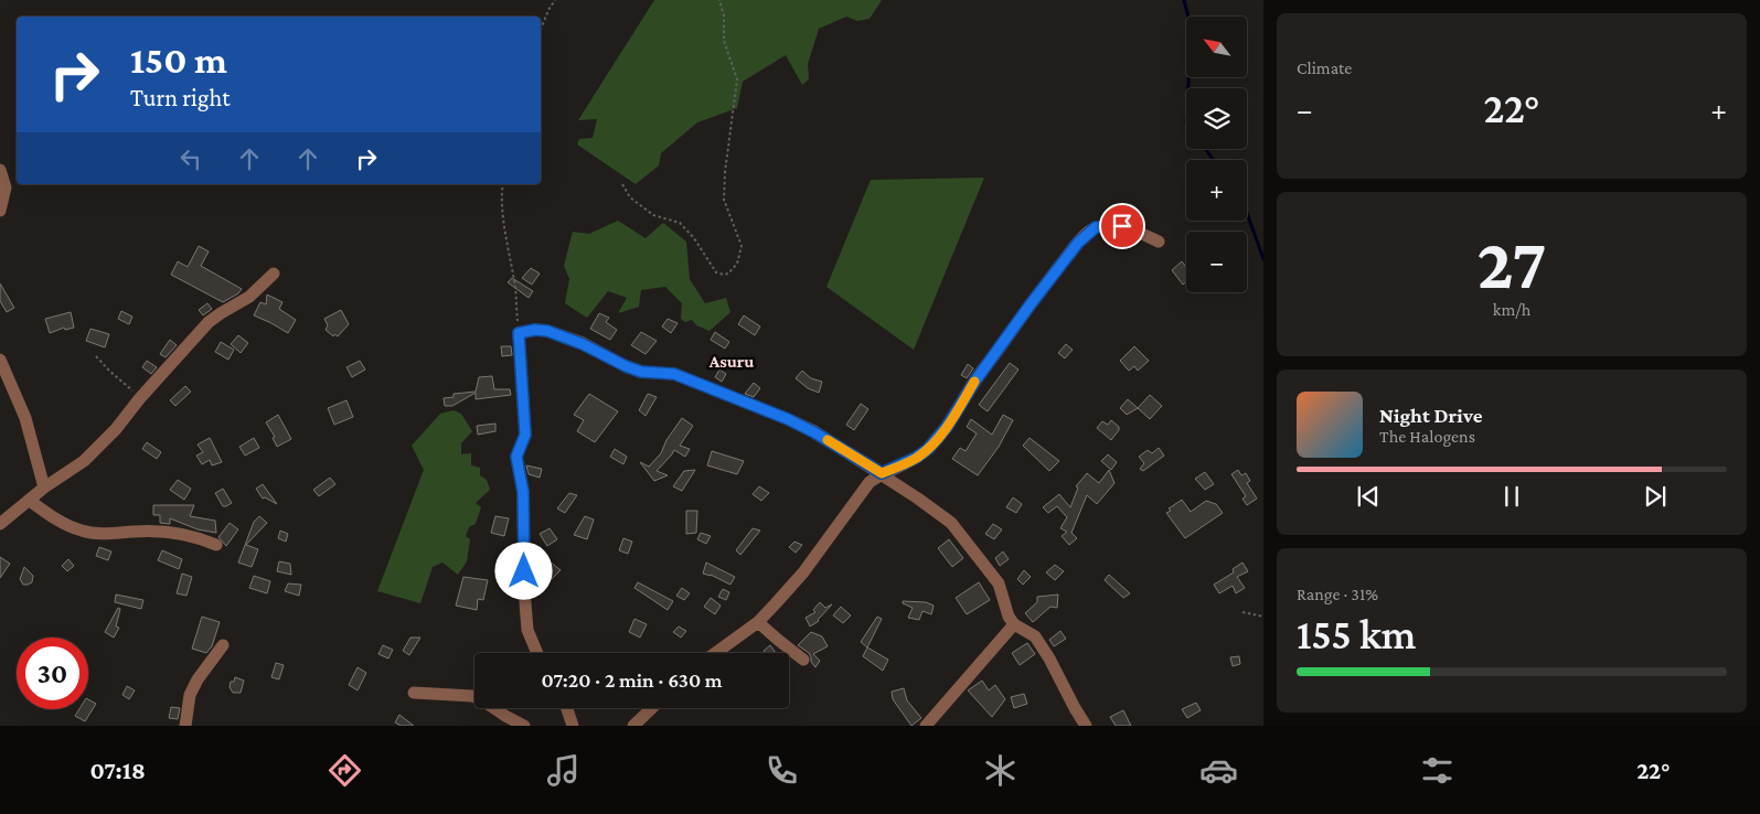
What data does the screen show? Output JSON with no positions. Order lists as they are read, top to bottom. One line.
{"districts":["Asuru"],"north":"top left","page":{"tile":["Climate",["27","km/h"],["Range · 31%","155 km"]],"map_buttons":["+","−"],"turn":["150 m","Turn right"],"heat":["−","22°","+"],"song":["Night Drive","The Halogens"],"limit":"30","trip":"07:20 · 2 min · 630 m","tabs":["07:18","22°"]}}
